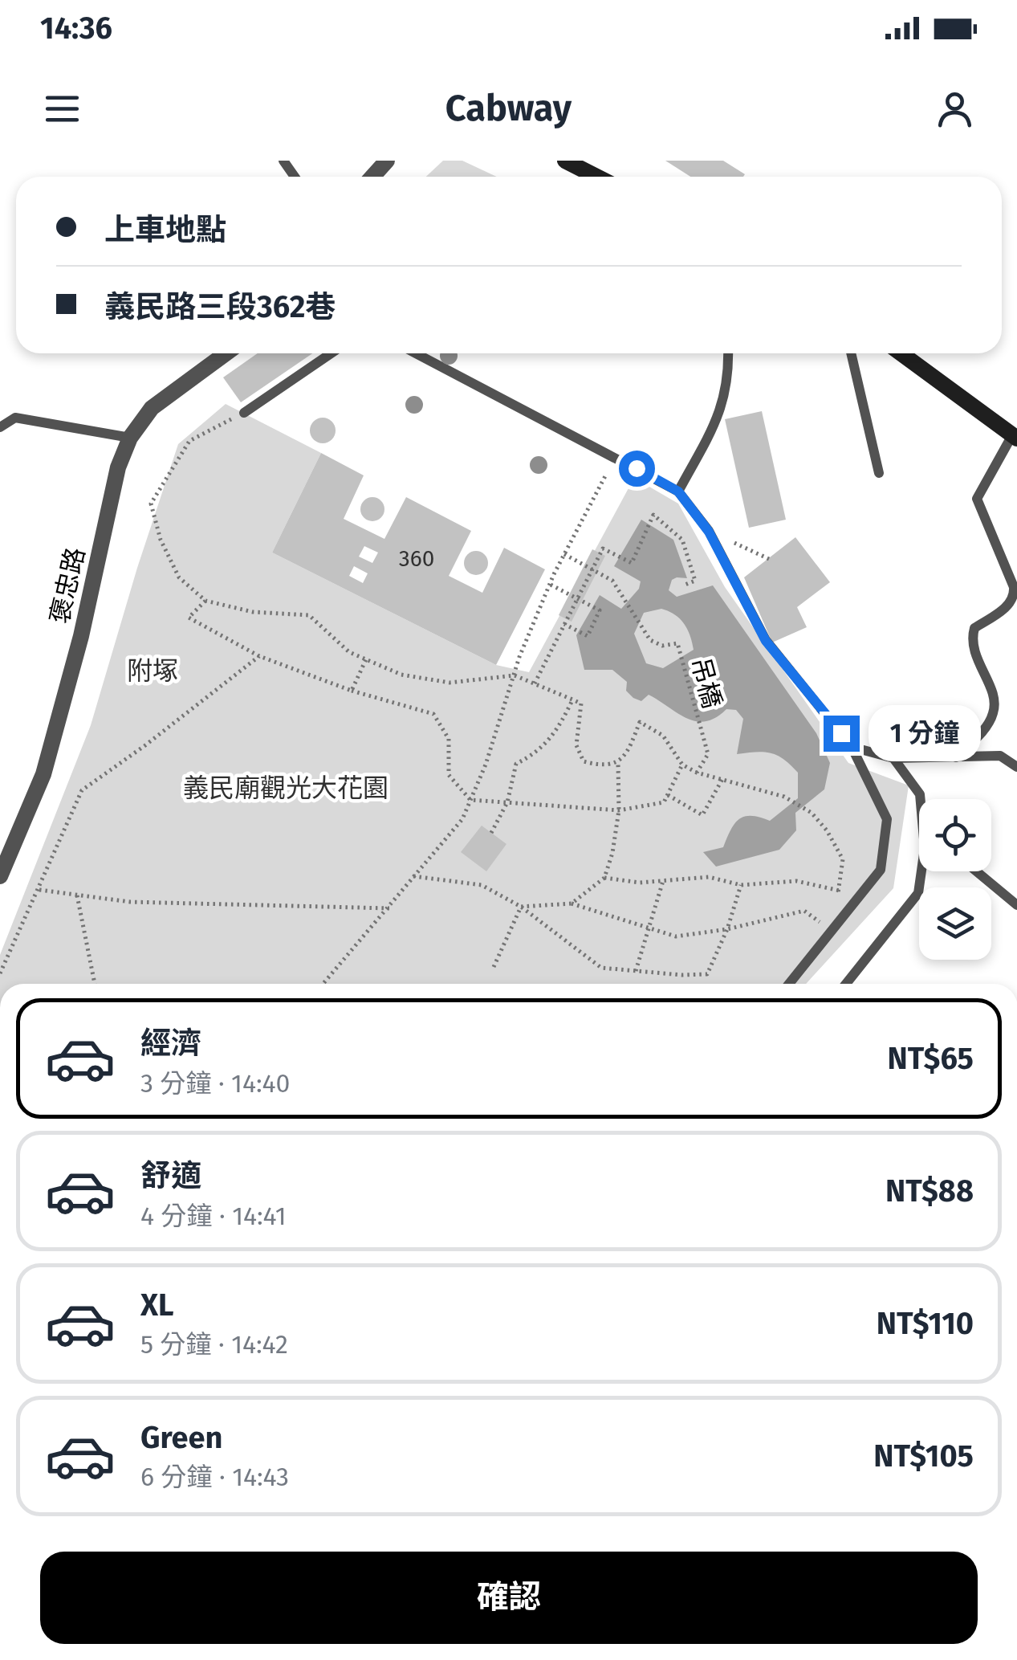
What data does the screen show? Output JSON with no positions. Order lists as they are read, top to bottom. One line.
{"streets":{"street":["褒忠路"],"path":["吊橋"]},"parks":["附塚","義民廟觀光大花園"],"house_numbers":["360"],"page":{"status":"14:36","header":"Cabway","banner":["上車地點","義民路三段362巷"],"bubble":"1 分鐘","list":[{"name":"經濟","note":"3 分鐘 · 14:40","value":"NT$65"},{"name":"舒適","note":"4 分鐘 · 14:41","value":"NT$88"},{"name":"XL","note":"5 分鐘 · 14:42","value":"NT$110"},{"name":"Green","note":"6 分鐘 · 14:43","value":"NT$105"}],"buttons":"確認"}}
